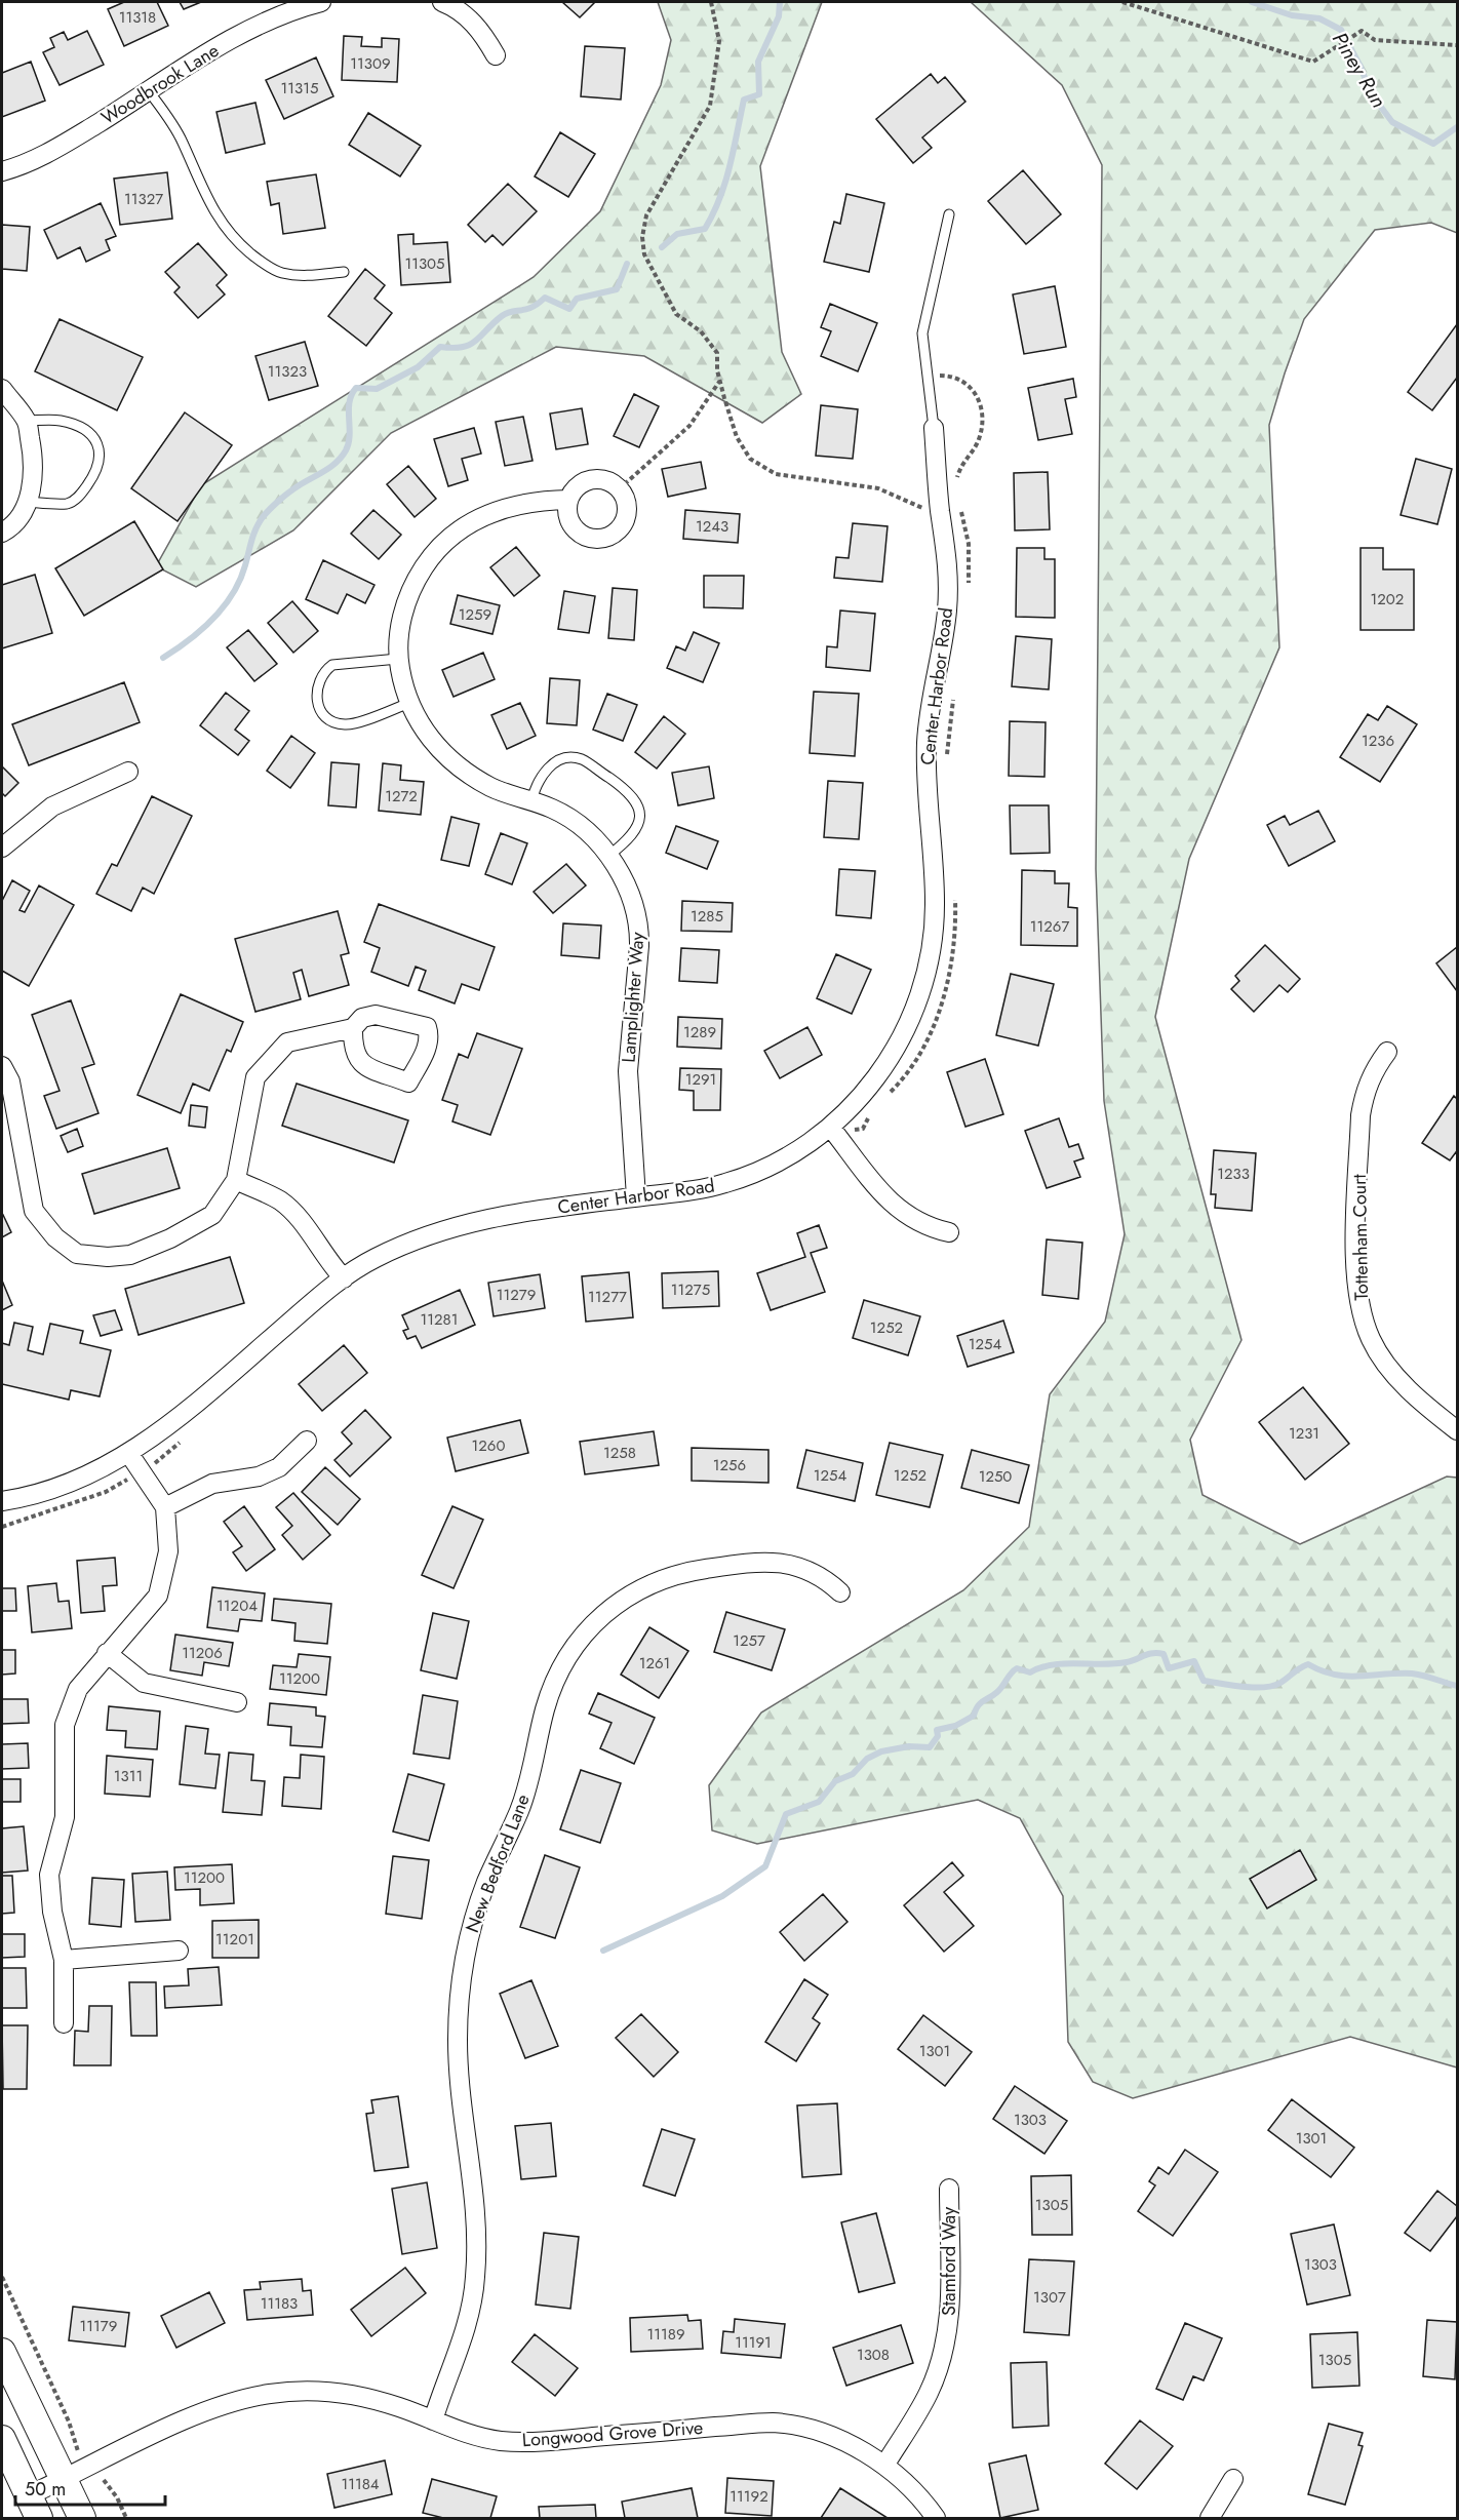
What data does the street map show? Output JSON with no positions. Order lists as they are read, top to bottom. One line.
{"streets":{"street":["Woodbrook Lane","Center Harbor Road","Lamplighter Way","Tottenham Court","New Bedford Lane","Stamford Way","Longwood Grove Drive"]},"crossings":[["Center Harbor Road","Lamplighter Way"],["New Bedford Lane","Longwood Grove Drive"],["Stamford Way","Longwood Grove Drive"]],"water":["Piney Run"],"house_numbers":["11318","11309","11315","11327","11305","11323","1243","1202","1259","1236","1272","1285","11267","1289","1291","1233","11275","11279","11277","11281","1252","1254","1231","1260","1258","1256","1254","1252","1250","11204","1257","11206","1261","11200","1311","11200","11201","1301","1303","1301","1305","1303","1307","11183","11179","11189","11191","1308","1305","11184","11192"],"scale_bar":"50 m"}
